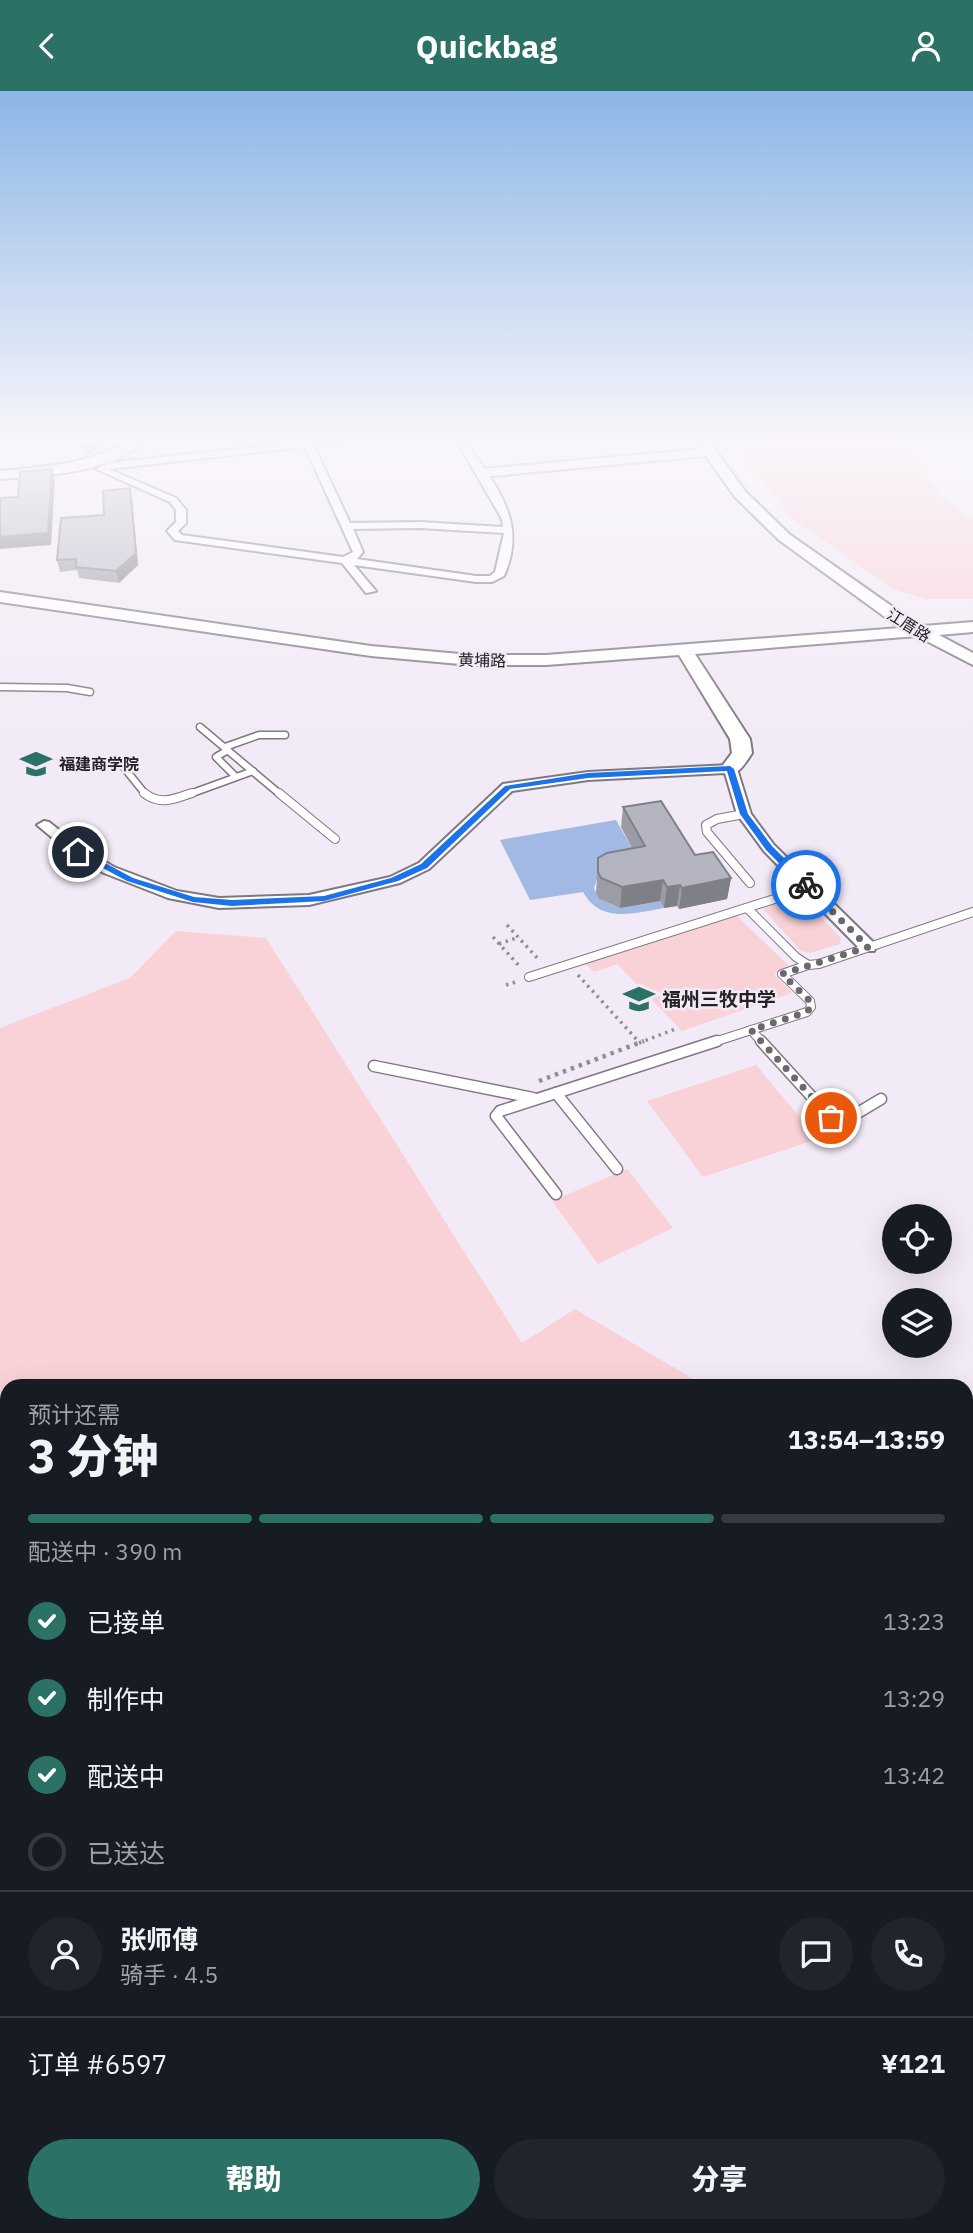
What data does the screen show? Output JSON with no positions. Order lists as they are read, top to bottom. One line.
{"streets":{"main road":["江厝路","黄埔路"]},"crossings":[["江厝路","黄埔路"]],"places":{"school or university":["福建商学院","福州三牧中学"]},"page":{"header":"Quickbag","heading":["3 分钟","预计还需","13:54–13:59"],"panel":["张师傅","骑手 · 4.5","订单 #6597","¥121"],"bar":"配送中 · 390 m","list":[["已接单","13:23"],["制作中","13:29"],["配送中","13:42"],"已送达"],"buttons":["帮助","分享"]}}
